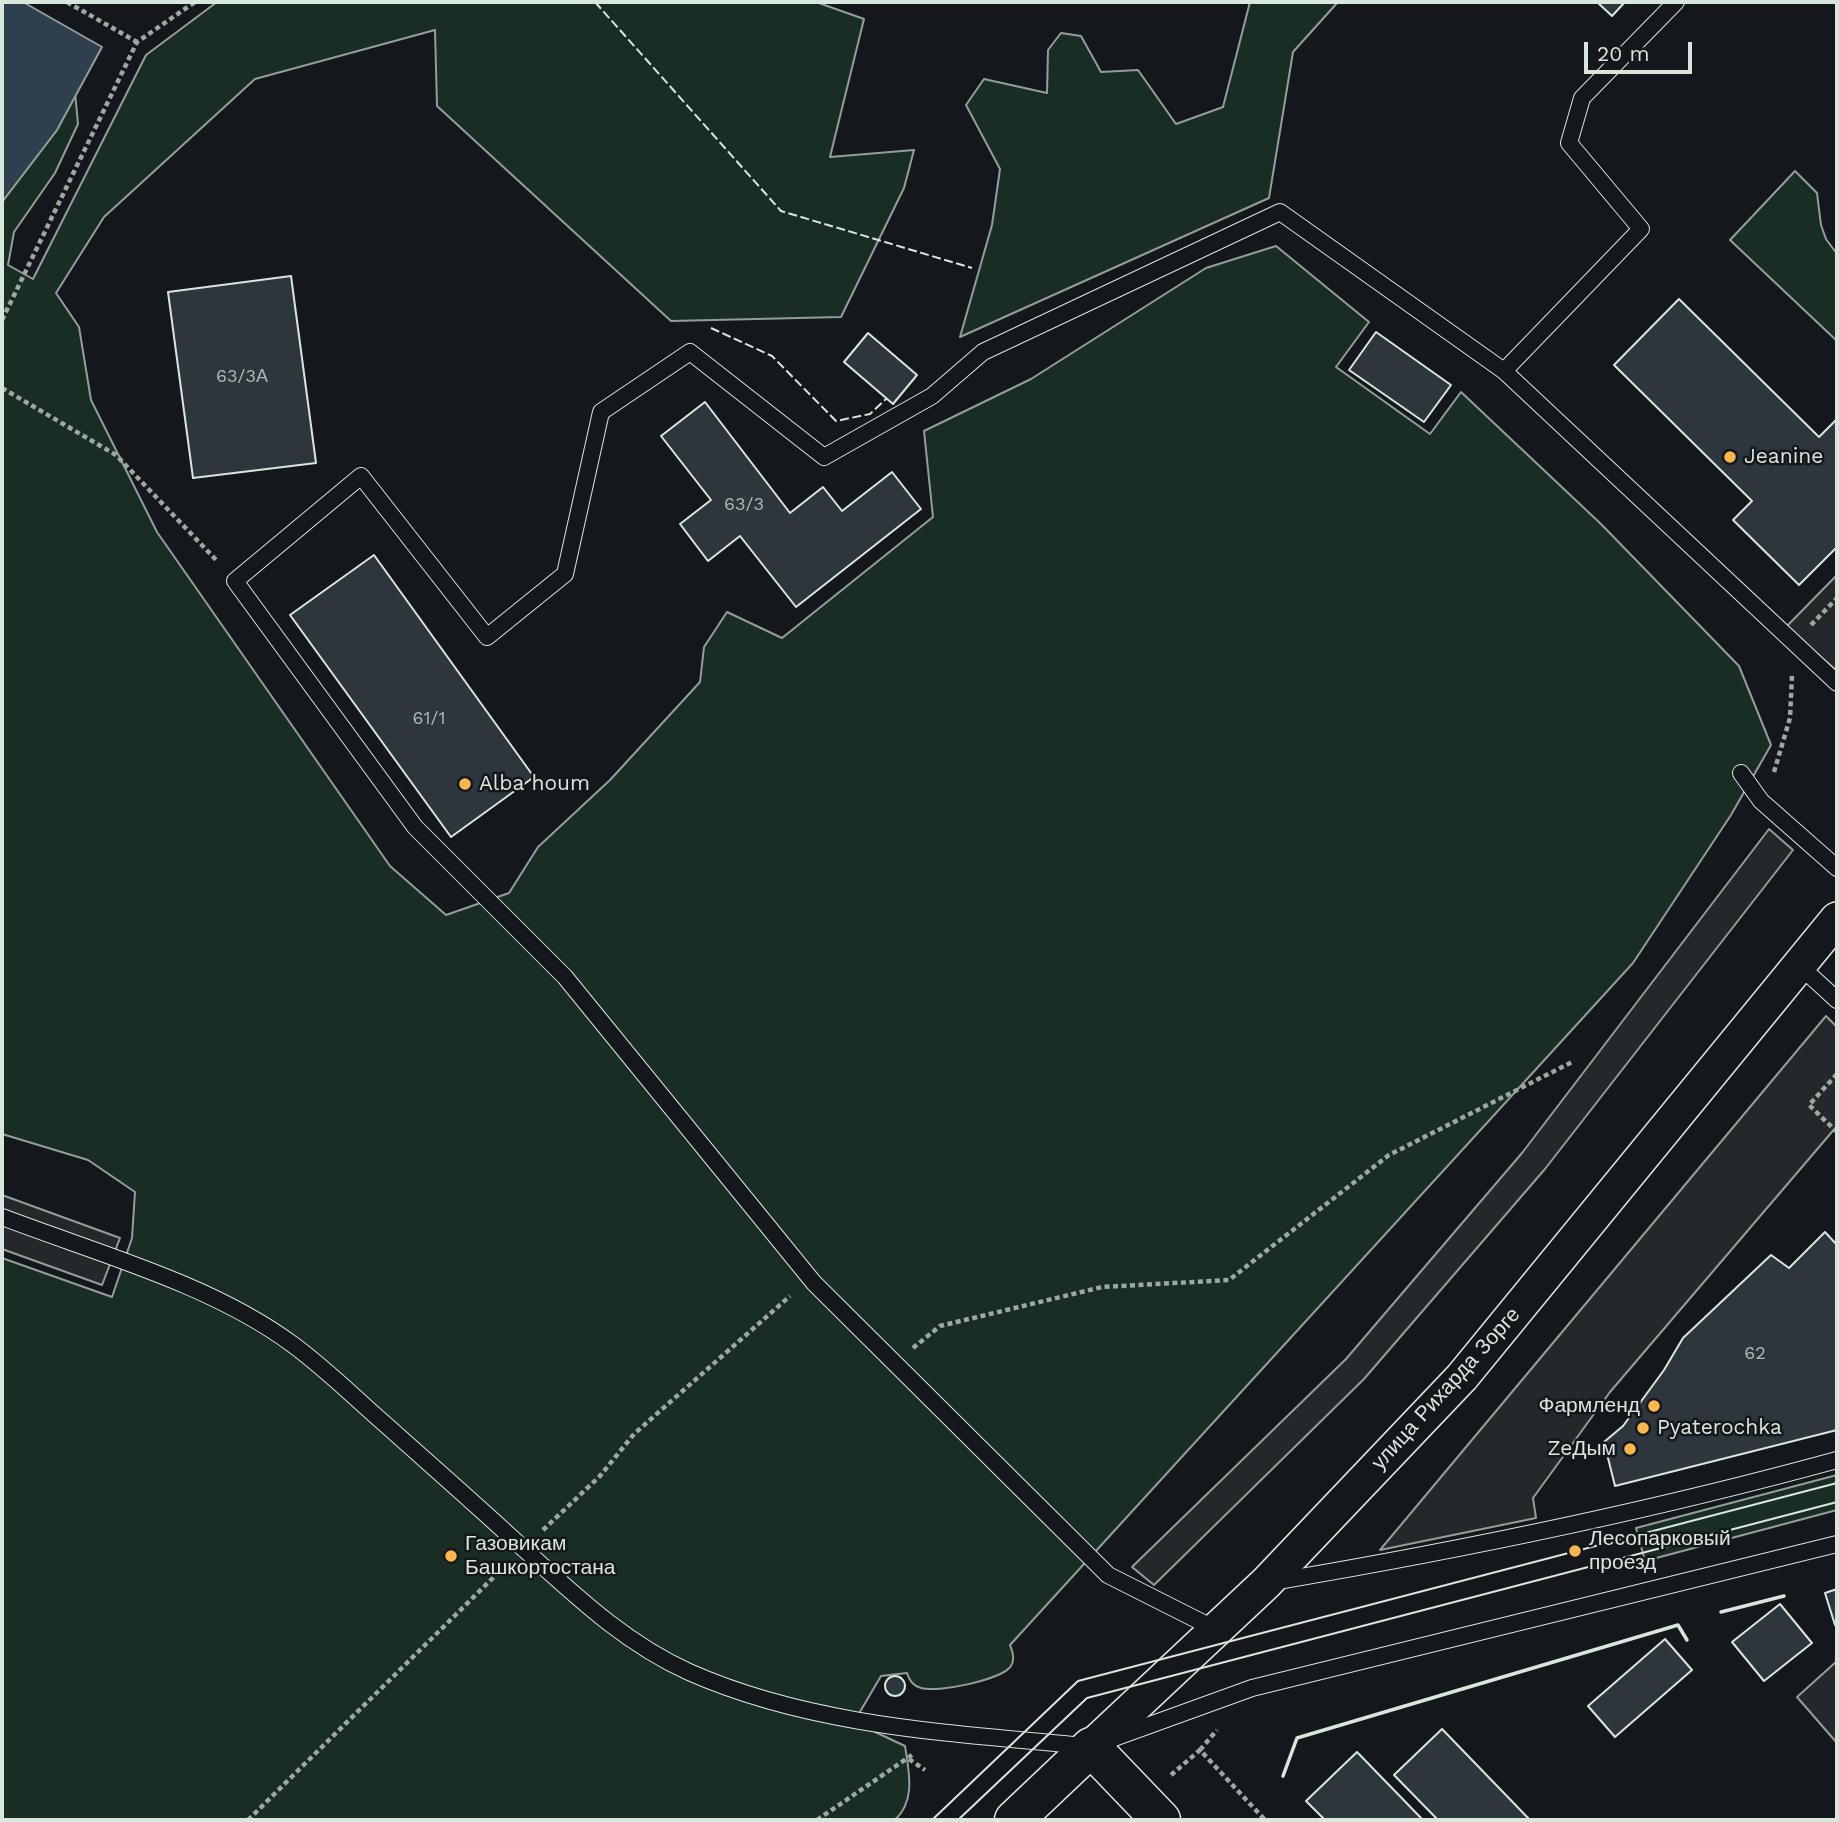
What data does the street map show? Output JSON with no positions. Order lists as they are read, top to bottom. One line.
{"streets":{"street":["улица Рихарда Зорге"]},"places":["Jeanine","Alba houm","Фармленд","Pyaterochka","ZeДым","Лесопарковый проезд","Газовикам Башкортостана"],"house_numbers":["63/3А","63/3","61/1","62"],"scale_bar":"20 m"}
